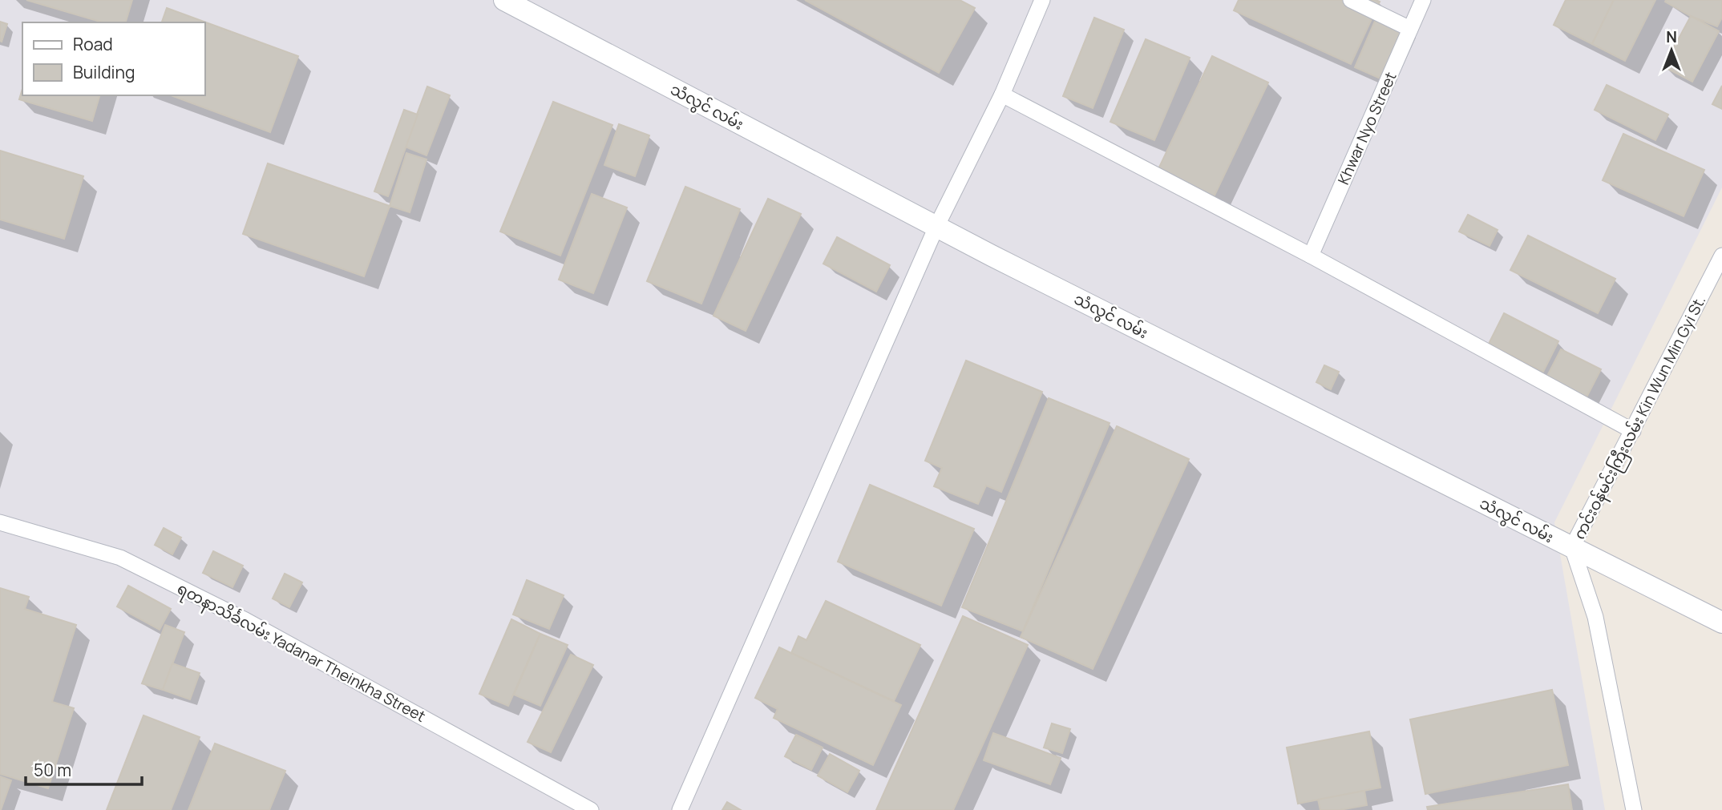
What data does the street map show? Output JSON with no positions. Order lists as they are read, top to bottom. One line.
{"streets":{"street":["သံလွင် လမ်း","Khwar Nyo Street","ကင်းဝန်မင်းကြီးလမ်း Kin Wun Min Gyi St.","ရတနာသိင်္ခလမ်း Yadanar Theinkha Street"]},"crossings":[["သံလွင် လမ်း","ကင်းဝန်မင်းကြီးလမ်း Kin Wun Min Gyi St."]],"legend":["Road","Building"],"scale_bar":"50 m","north":"top"}
